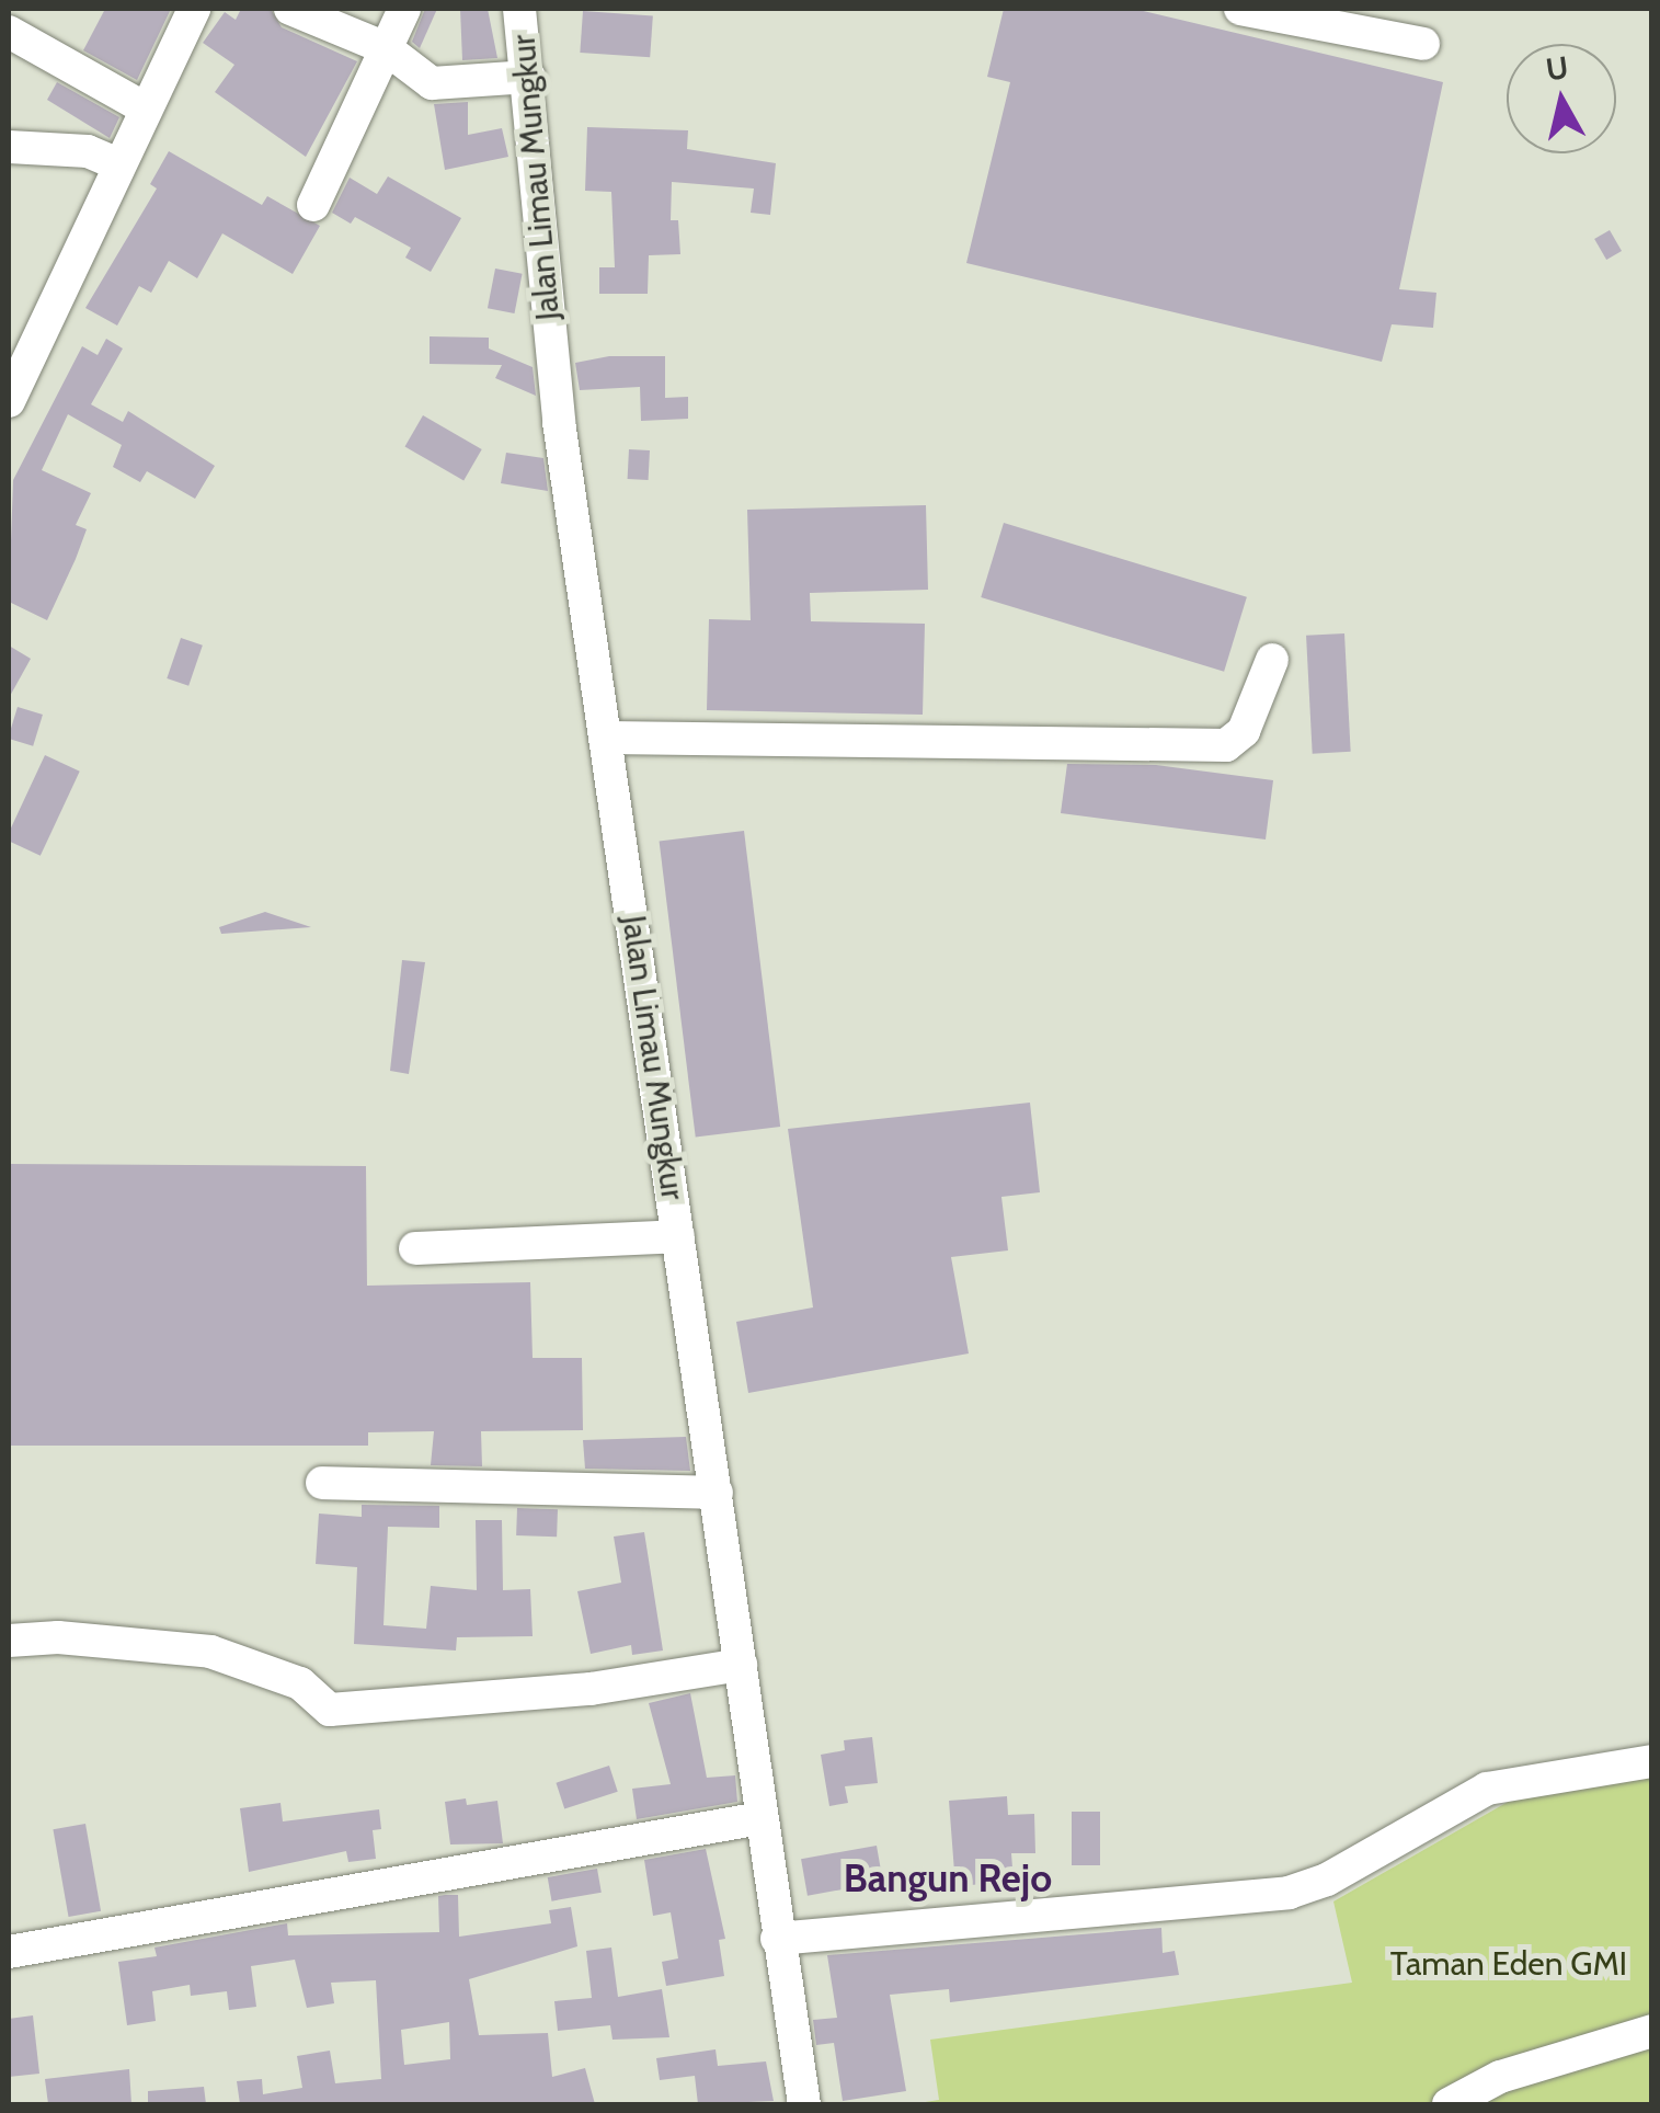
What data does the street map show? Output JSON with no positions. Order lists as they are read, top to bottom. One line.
{"streets":{"street":["Jalan Limau Mungkur"]},"districts":["Bangun Rejo"],"parks":["Taman Eden GMI"],"north":"top"}
